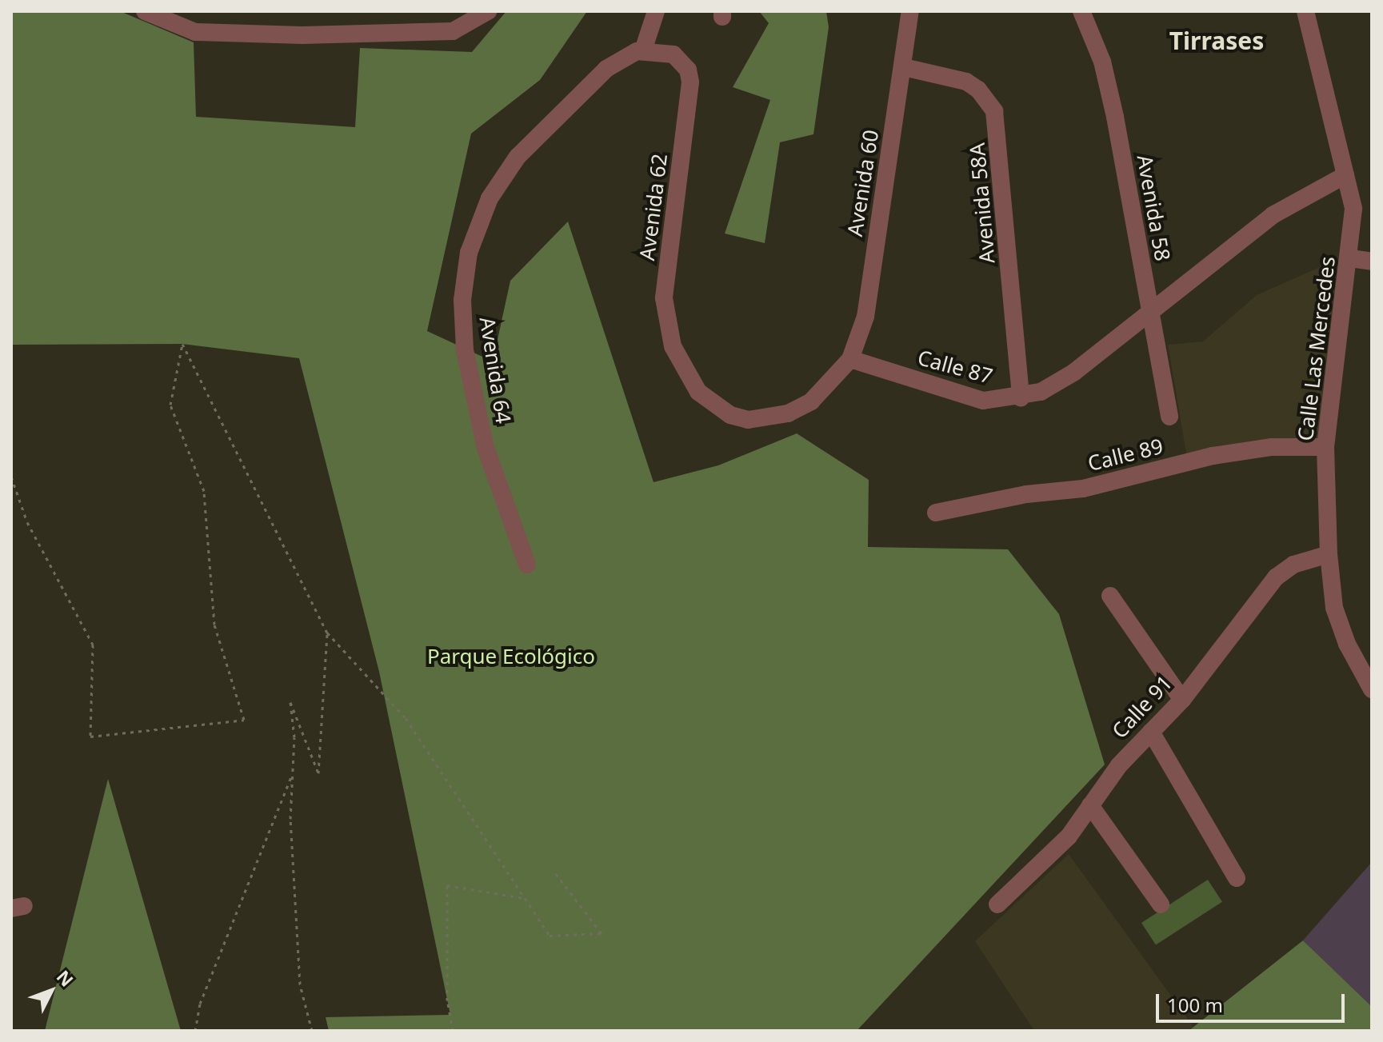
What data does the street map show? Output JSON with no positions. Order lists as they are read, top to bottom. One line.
{"streets":{"street":["Avenida 60","Avenida 58A","Avenida 62","Avenida 58","Calle Las Mercedes","Calle 87","Avenida 64","Calle 89","Calle 91"]},"crossings":[["Avenida 60","Avenida 58A"],["Avenida 60","Avenida 62"],["Avenida 60","Calle 87"],["Avenida 58A","Calle 87"],["Avenida 62","Calle 87"],["Avenida 62","Avenida 64"],["Avenida 58","Calle 87"],["Calle Las Mercedes","Calle 87"],["Calle Las Mercedes","Calle 89"],["Calle Las Mercedes","Calle 91"]],"districts":["Tirrases"],"parks":["Parque Ecológico"],"scale_bar":"100 m","north":"top right"}
